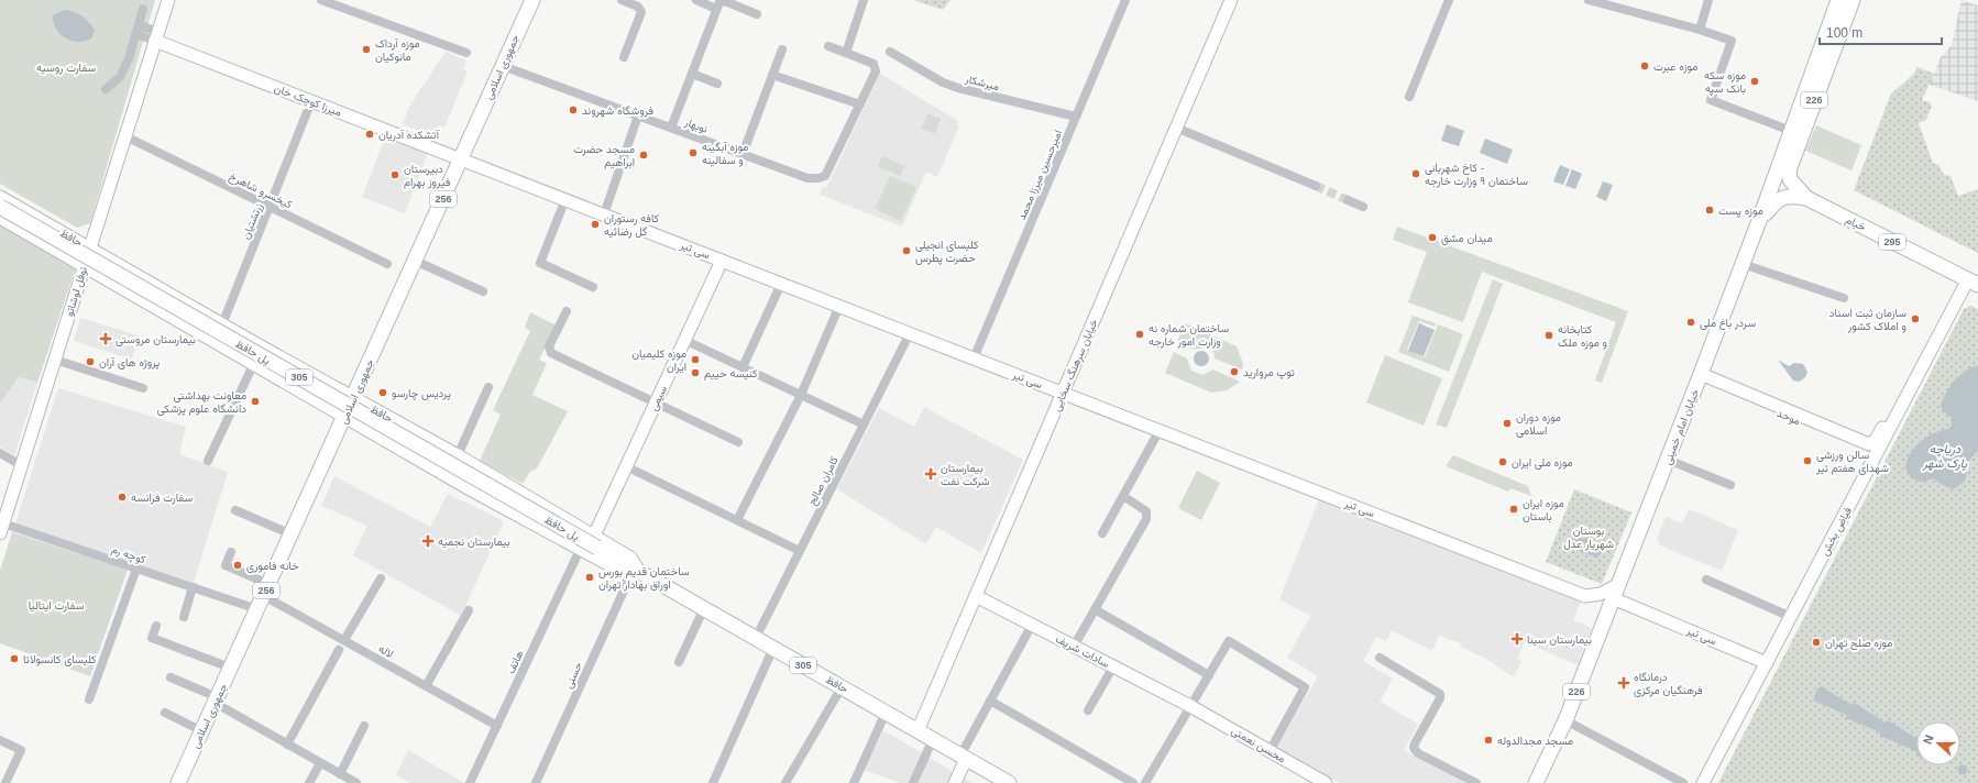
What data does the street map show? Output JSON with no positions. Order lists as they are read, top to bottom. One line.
{"streets":{"main road":["جمهوری اسلامی","226","256","خیام","حافظ","295","پل حافظ","305","خیابان امام خمینی"],"street":["میرشکار","میرزا کوچک خان","نوبهار","امیرحسین میرزا محمد","کیخسرو شاهرخ","زرتشتیان","سی تیر","نوفل لوشاتو","خیابان سرهنگ سخایی","سیمی","موحد","کامران صالح","فیاض بخش","کوچه رم","لاله","سادات شریف","هاتف","حسنی","محسن نعمتی"]},"crossings":[["جمهوری اسلامی","میرزا کوچک خان"],["جمهوری اسلامی","نوبهار"],["جمهوری اسلامی","حافظ"],["جمهوری اسلامی","سی تیر"],["جمهوری اسلامی","کوچه رم"],["جمهوری اسلامی","لاله"],["میرشکار","امیرحسین میرزا محمد"],["میرزا کوچک خان","زرتشتیان"],["میرزا کوچک خان","سی تیر"],["میرزا کوچک خان","نوفل لوشاتو"],["226","خیام"],["امیرحسین میرزا محمد","سی تیر"],["کیخسرو شاهرخ","زرتشتیان"],["کیخسرو شاهرخ","نوفل لوشاتو"],["زرتشتیان","حافظ"],["خیام","خیابان امام خمینی"],["خیام","فیاض بخش"],["حافظ","نوفل لوشاتو"],["حافظ","پل حافظ"],["حافظ","خیابان سرهنگ سخایی"],["حافظ","سیمی"],["حافظ","کامران صالح"],["حافظ","هاتف"],["حافظ","حسنی"],["سی تیر","خیابان سرهنگ سخایی"],["سی تیر","سیمی"],["سی تیر","خیابان امام خمینی"],["سی تیر","کامران صالح"],["سی تیر","فیاض بخش"],["نوفل لوشاتو","کوچه رم"],["پل حافظ","سیمی"],["خیابان سرهنگ سخایی","سادات شریف"],["موحد","خیابان امام خمینی"],["موحد","فیاض بخش"],["لاله","هاتف"],["سادات شریف","محسن نعمتی"]],"water":["دریاچه پارک شهر"],"parks":["سفارت روسیه","بوستان شهریار عدل","سفارت ایتالیا"],"places":{"other":["موزه آرداک مانوکیان","موزه عبرت","موزه سکه بانک سپه","فروشگاه شهروند","آتشکده آدریان","موزه آبگینه و سفالینه","مسجد حضرت ابراهیم","کاخ شهربانی - ساختمان ۹ وزارت خارجه","دبیرستان فیروز بهرام","موزه پست","کافه رستوران گل رضائیه","میدان مشق","کلیسای انجیلی حضرت پطرس","سازمان ثبت اسناد و املاک کشور","سردر باغ ملی","ساختمان شماره نه وزارت امور خارجه","کتابخانه و موزه ملک","موزه کلیمیان ایران","پروژه های آران","توپ مروارید","کنیسه حییم","پردیس چارسو","معاونت بهداشتی دانشگاه علوم پزشکی","موزه دوران اسلامی","سالن ورزشی شهدای هفتم تیر","موزه ملی ایران","سفارت فرانسه","موزه ایران باستان","خانه فاموری","ساختمان قدیم بورس اوراق بهادار تهران","موزه صلح تهران","کلیسای کانسولاتا","مسجد مجدالدوله"],"health":["بیمارستان مروستی","بیمارستان شرکت نفت","بیمارستان نجمیه","بیمارستان سینا","درمانگاه فرهنگیان مرکزی"]},"scale_bar":"100 m","north":"left"}
